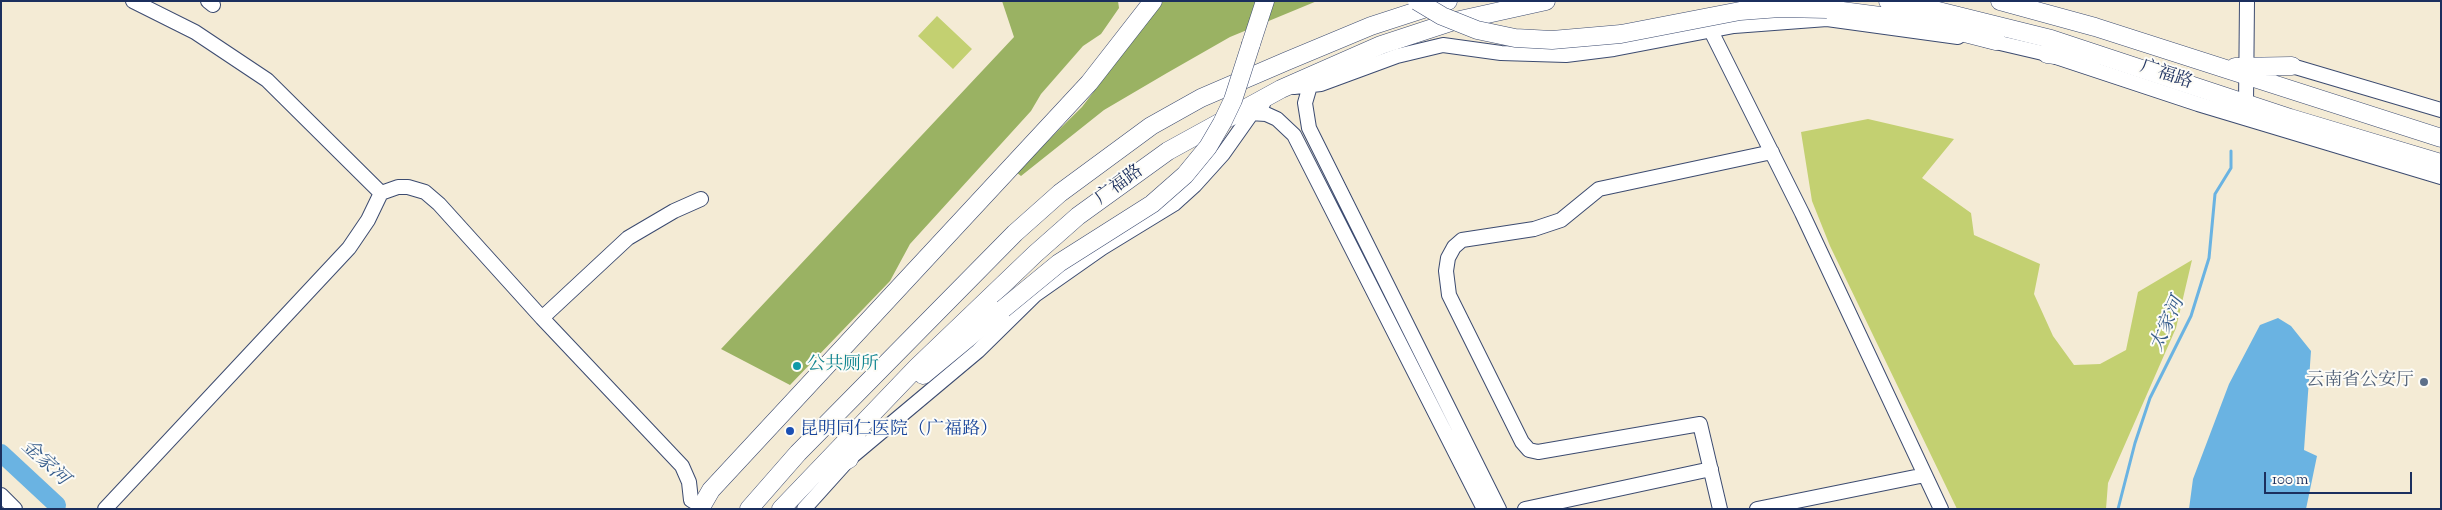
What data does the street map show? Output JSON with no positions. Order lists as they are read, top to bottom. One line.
{"streets":{"main road":["广福路"]},"water":["太家河","金家河"],"places":["公共厕所","云南省公安厅","昆明同仁医院（广福路）"],"scale_bar":"100 m"}
